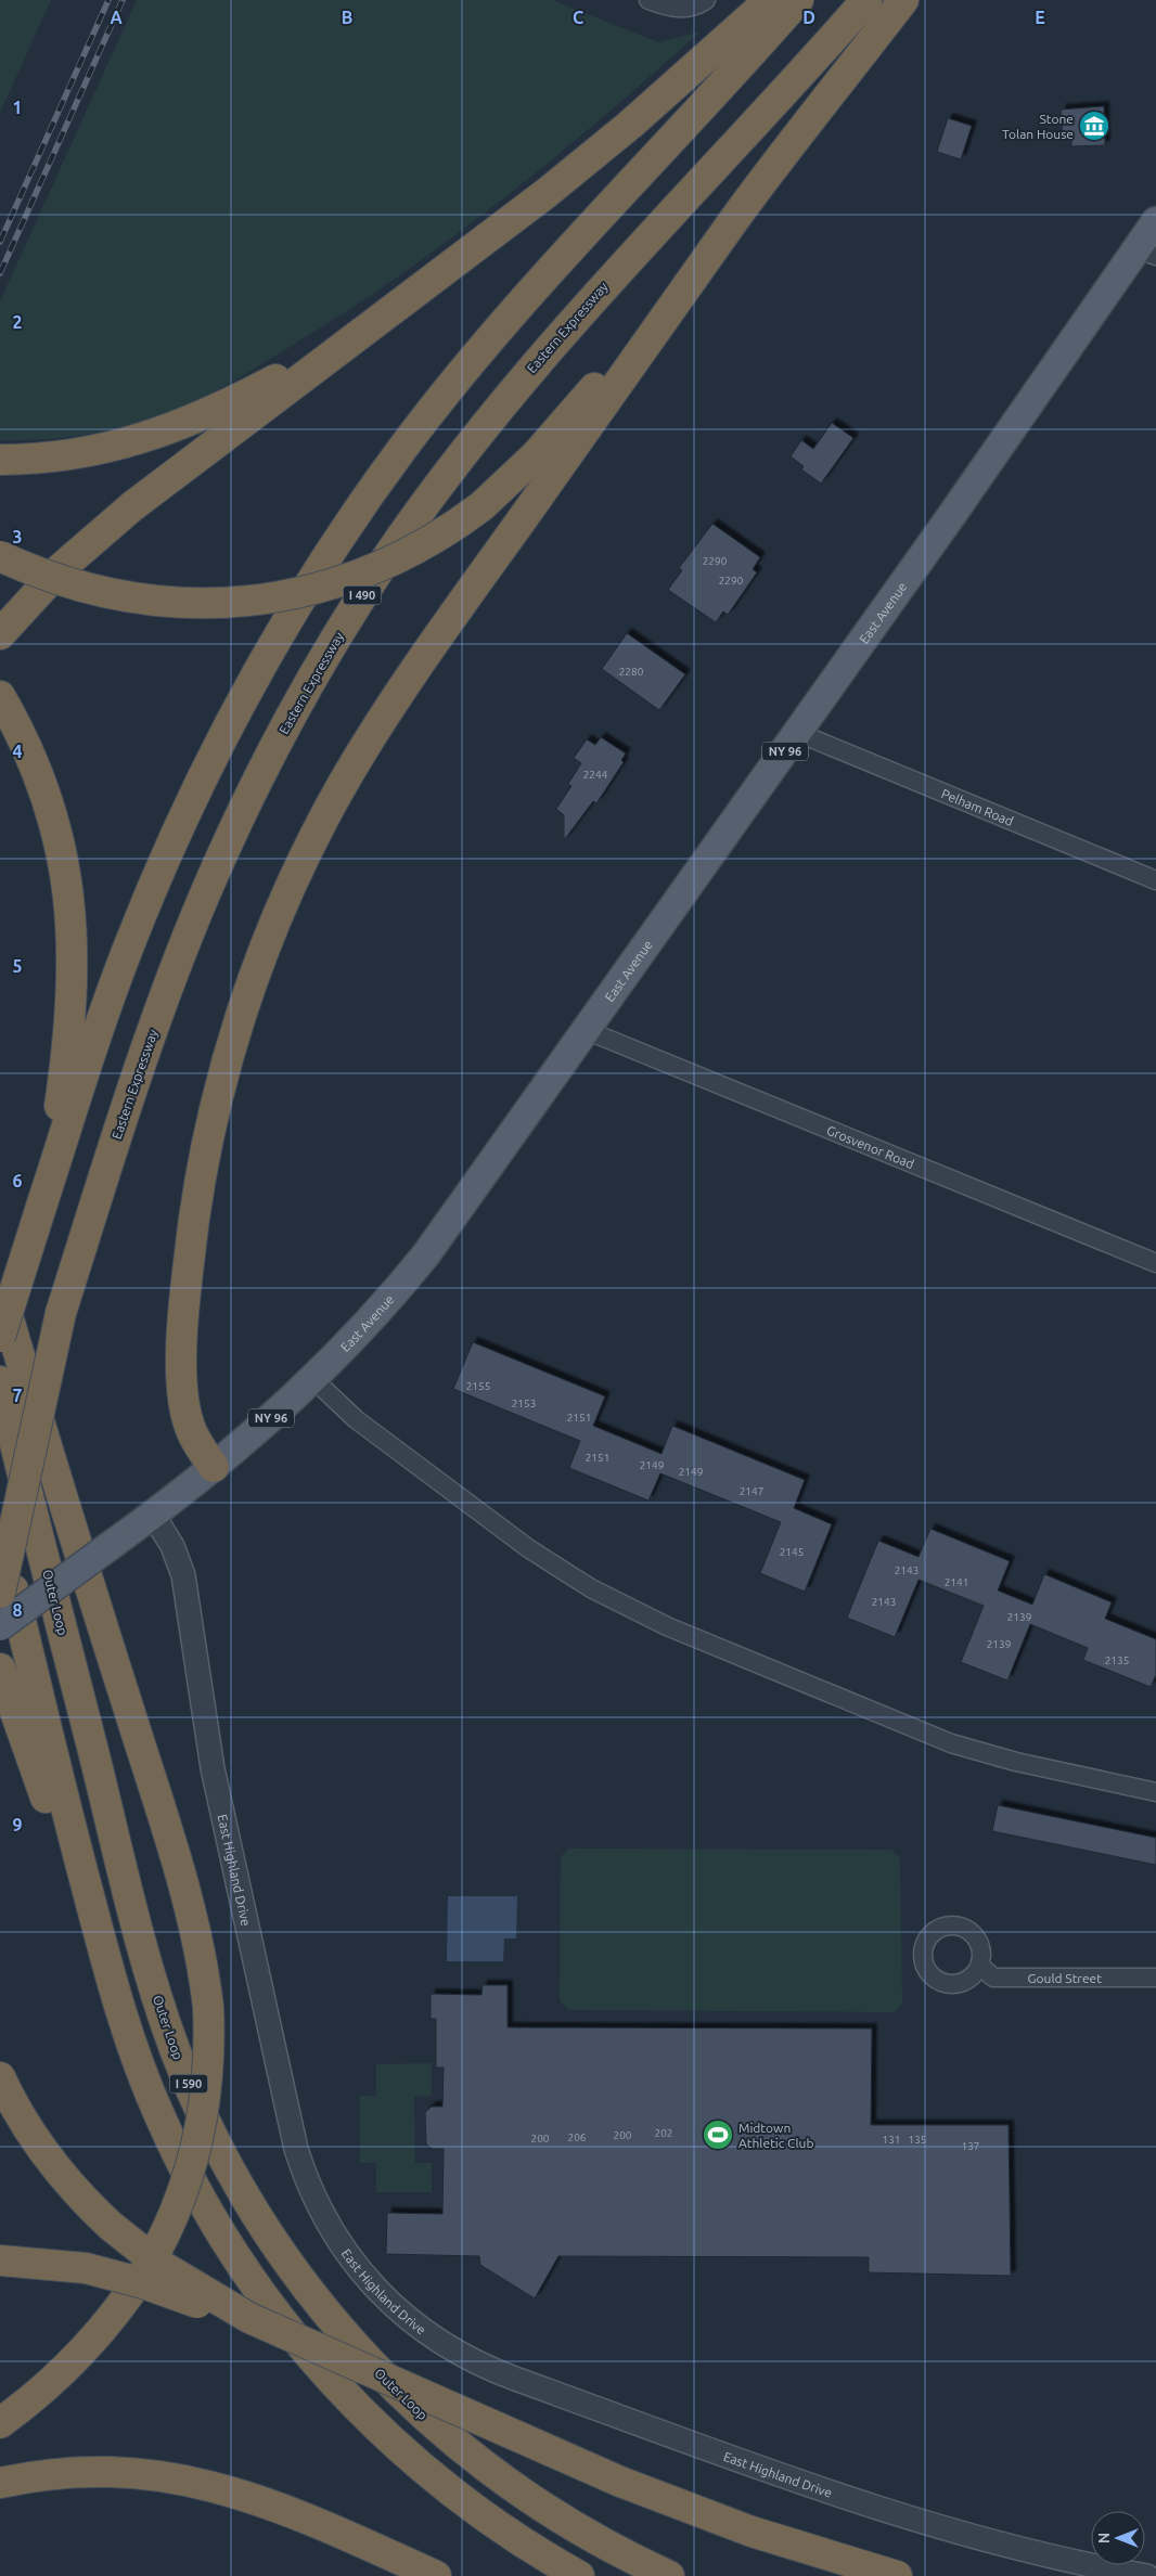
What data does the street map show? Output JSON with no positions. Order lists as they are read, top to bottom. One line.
{"streets":{"highway":["Eastern Expressway","I 490","Outer Loop","I 590"],"main road":["East Avenue","NY 96"],"street":["Pelham Road","Grosvenor Road","East Highland Drive","Gould Street"]},"crossings":[["East Avenue","Pelham Road"],["East Avenue","Grosvenor Road"],["East Avenue","East Highland Drive"]],"places":{"museum":["Stone Tolan House"],"sports":["Midtown Athletic Club"]},"house_numbers":["2290","2290","2280","2244","2155","2153","2151","2151","2149","2149","2147","2145","2143","2141","2143","2139","2139","2135","202","200","206","200","131","135","137"],"north":"left","grid":{"columns":["A","B","C","D","E"],"rows":["1","2","3","4","5","6","7","8","9"]}}
